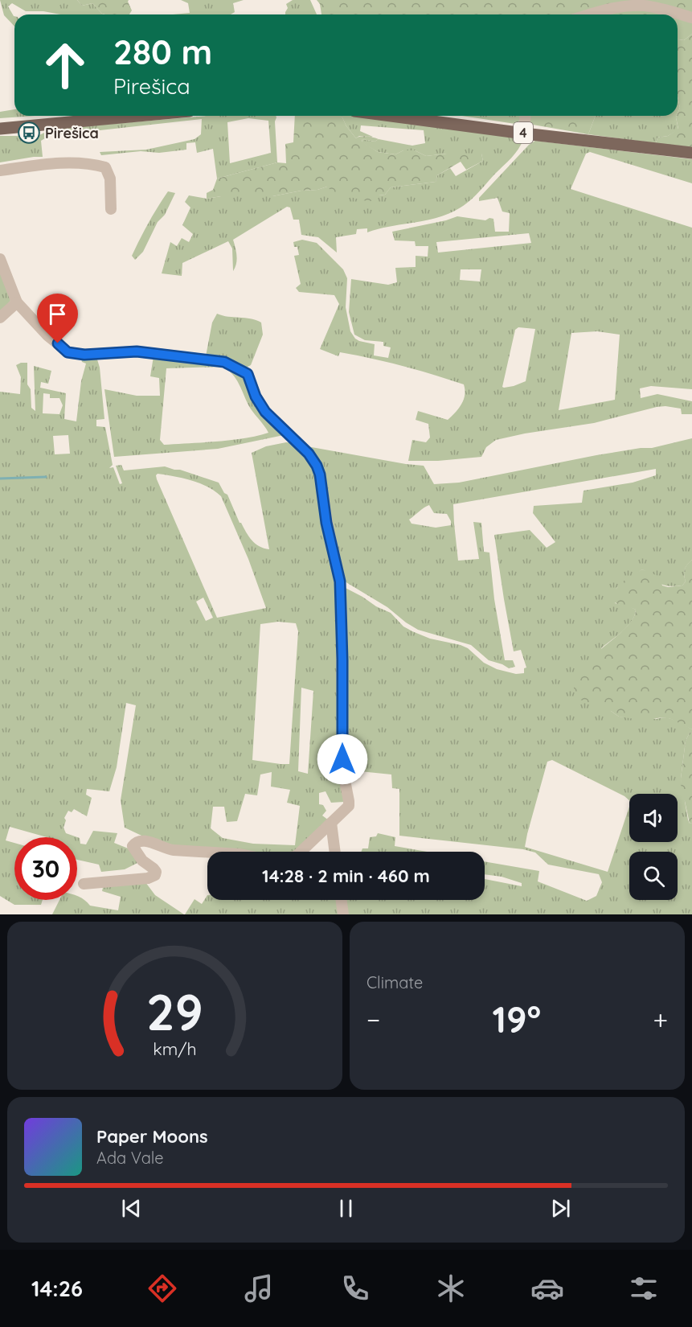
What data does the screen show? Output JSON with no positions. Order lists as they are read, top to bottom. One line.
{"streets":{"main road":["4"]},"places":{"bus stop":["Pirešica"]},"page":{"turn":["280 m","Pirešica"],"limit":"30","trip":"14:28 · 2 min · 460 m","tile":"Climate","heat":["−","19°","+"],"song":["Paper Moons","Ada Vale"],"tabs":"14:26","gauge":["29","km/h"]}}
